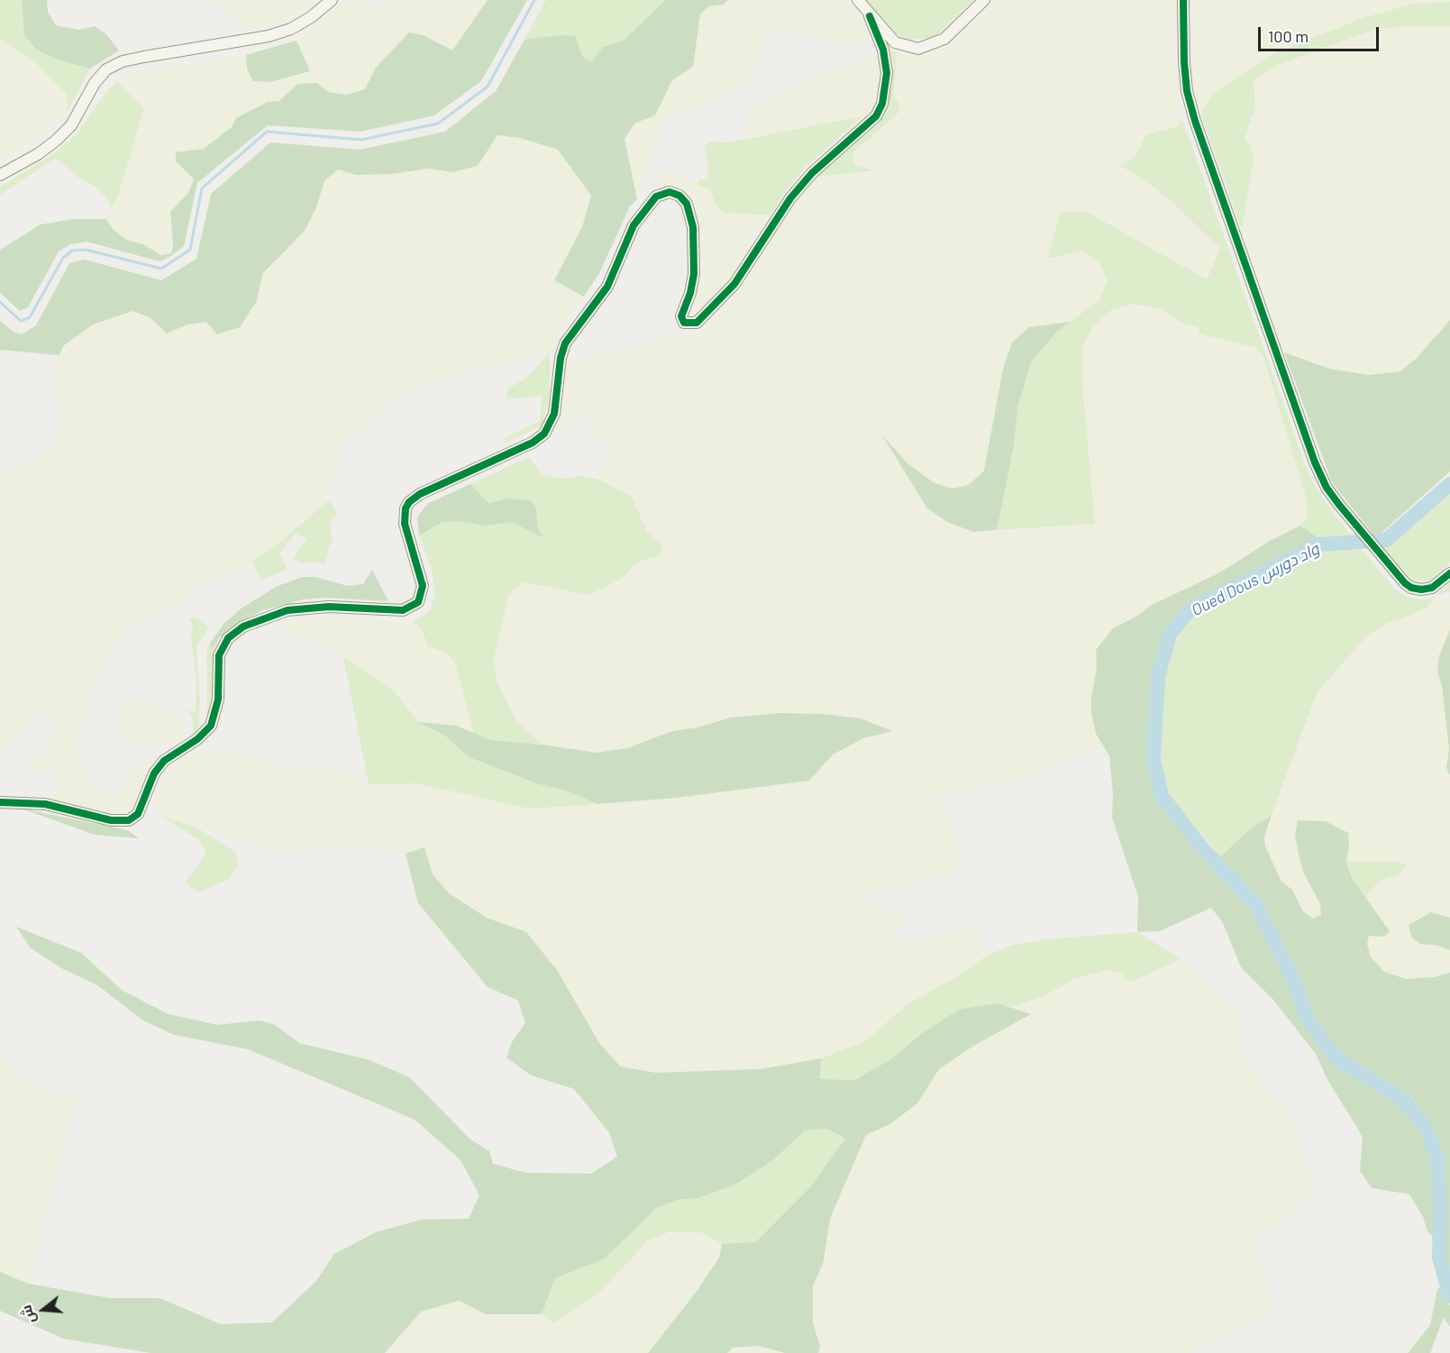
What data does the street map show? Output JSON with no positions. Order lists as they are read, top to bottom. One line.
{"water":["Oued Dous واد دورس"],"scale_bar":"100 m","north":"left"}
